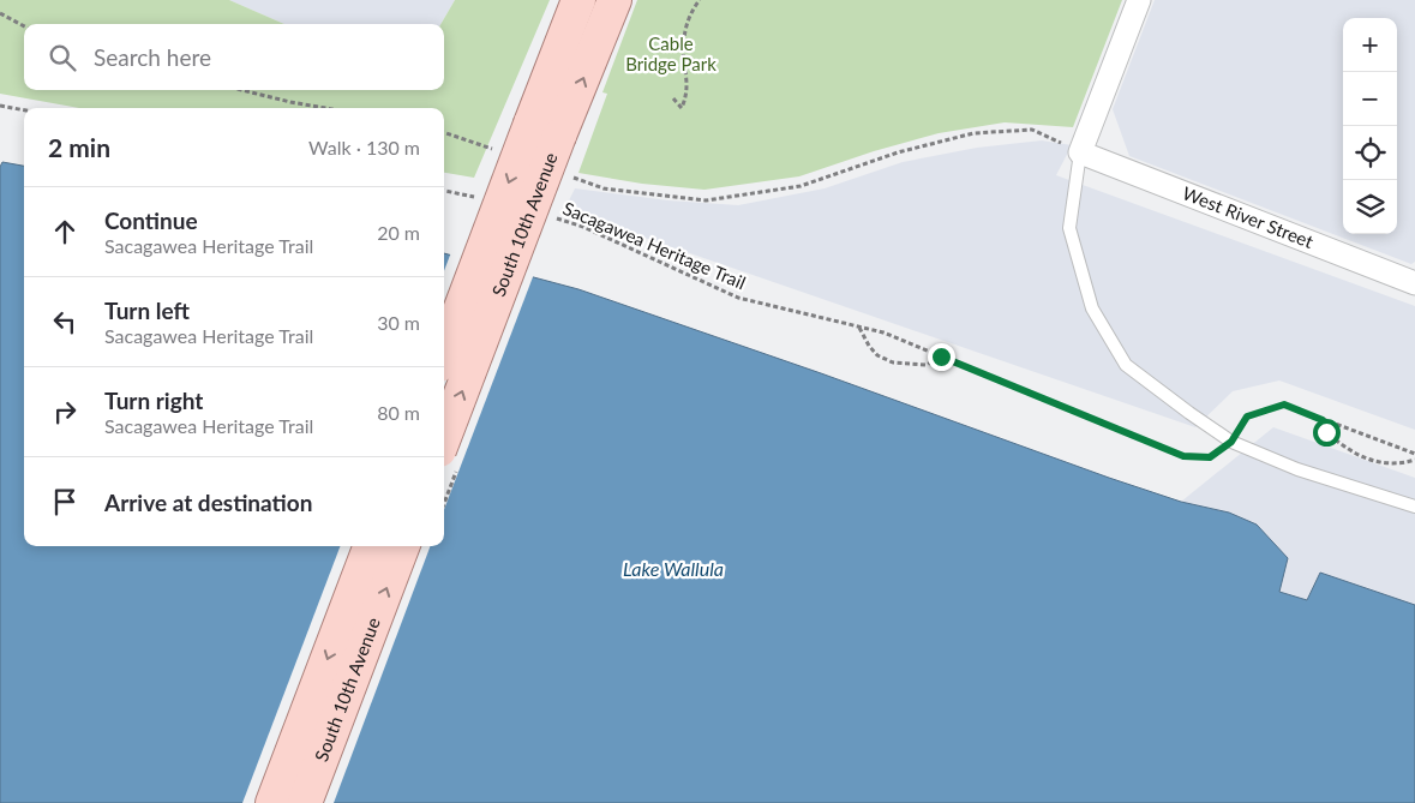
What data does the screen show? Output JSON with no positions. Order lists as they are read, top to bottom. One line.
{"streets":{"main road":["South 10th Avenue"],"street":["West River Street"],"path":["Sacagawea Heritage Trail"]},"water":["Lake Wallula"],"parks":["Cable Bridge Park"],"page":{"map_buttons":["+","−"],"search":"Search here","heading":["2 min","Walk · 130 m"],"list":[["Continue","Sacagawea Heritage Trail","20 m"],["Turn left","Sacagawea Heritage Trail","30 m"],["Turn right","Sacagawea Heritage Trail","80 m"],"Arrive at destination"]}}
